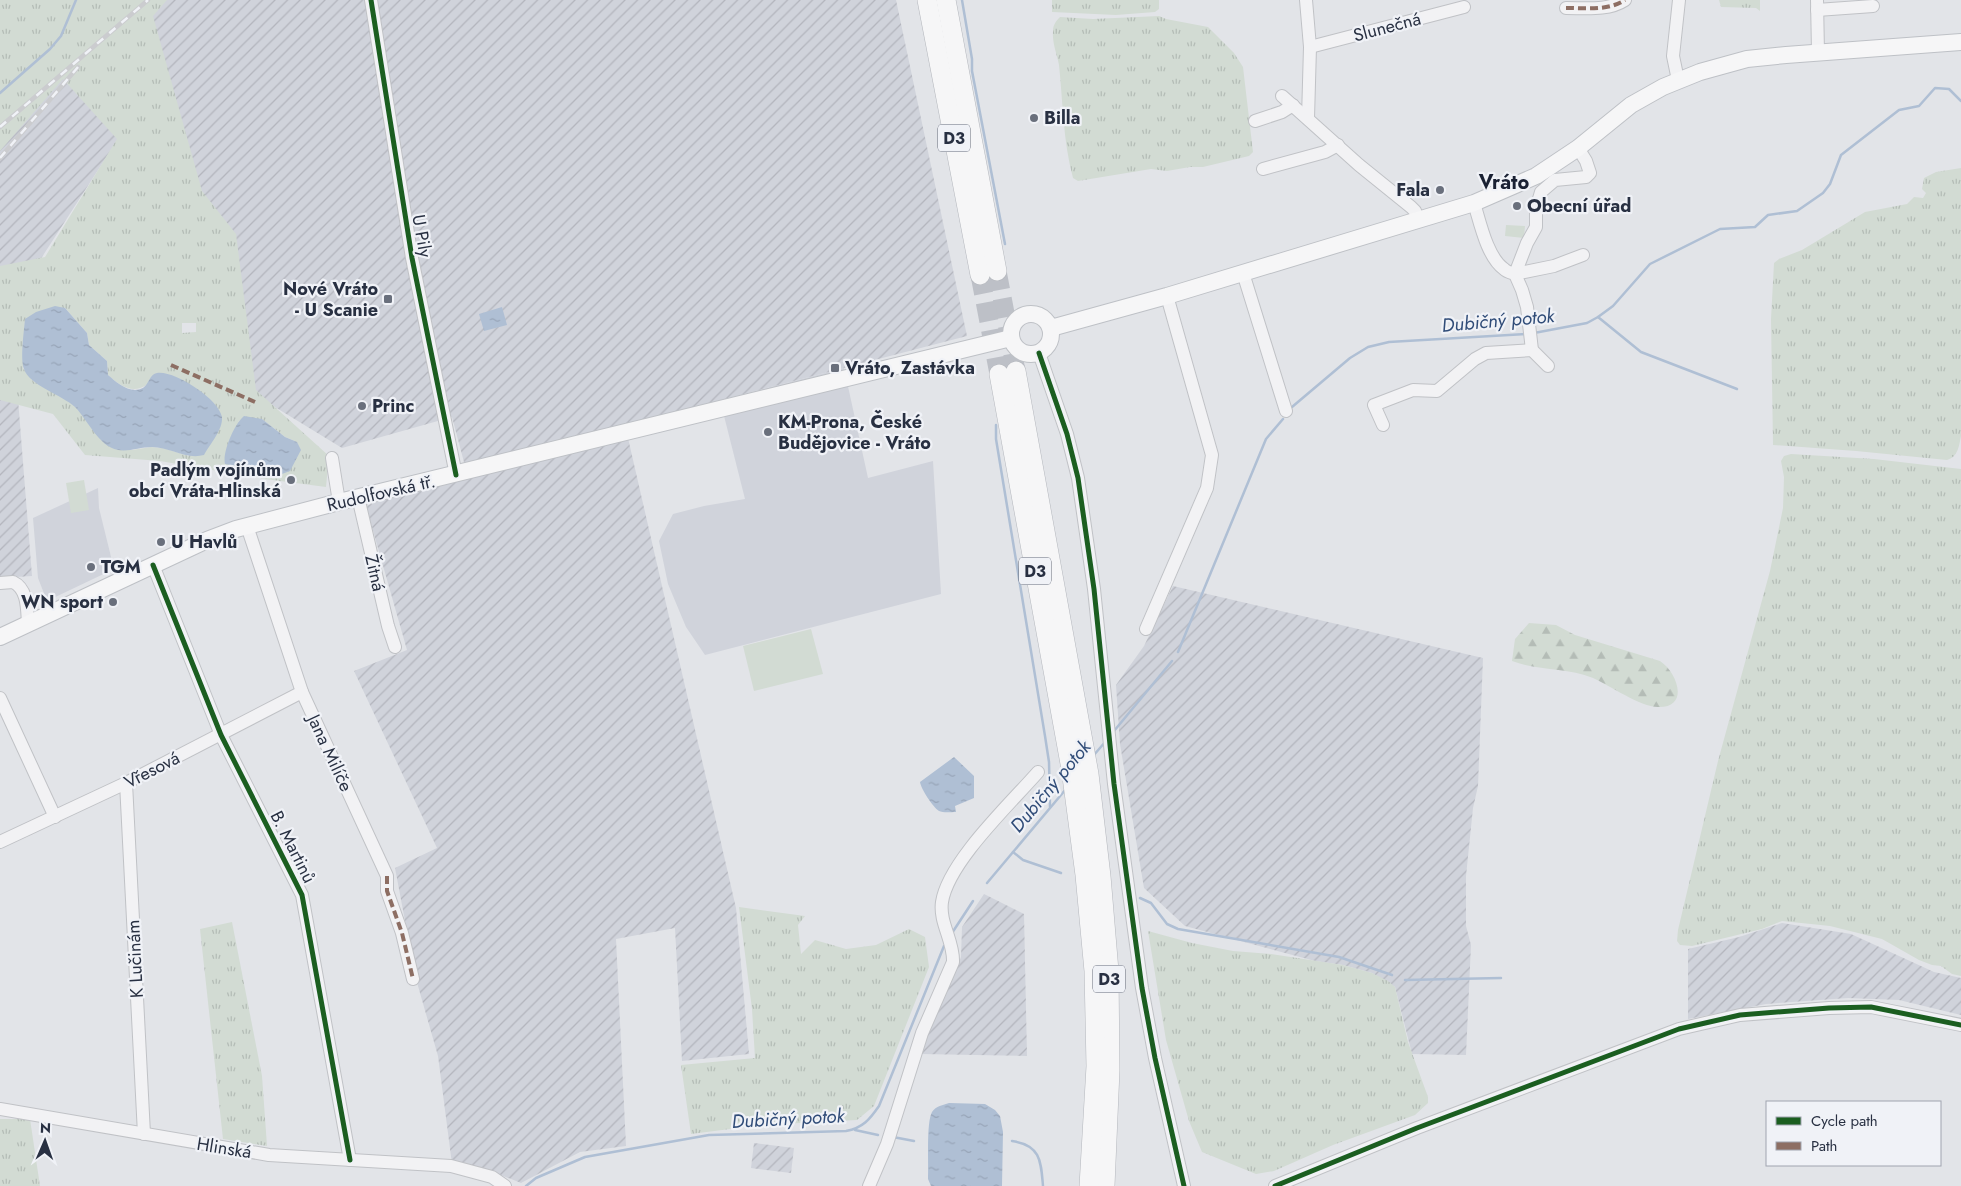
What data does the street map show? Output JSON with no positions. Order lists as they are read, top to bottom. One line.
{"streets":{"highway":["D3"],"main road":["Rudolfovská tř."],"street":["Slunečná","U Pily","Žitná","Jana Milíče","Vřesová","B. Martinů","K Lučinám","Hlinská"]},"crossings":[["U Pily","Rudolfovská tř."],["Rudolfovská tř.","Žitná"],["Rudolfovská tř.","Jana Milíče"],["Rudolfovská tř.","B. Martinů"],["Jana Milíče","Vřesová"],["Vřesová","B. Martinů"],["Vřesová","K Lučinám"],["B. Martinů","Hlinská"],["K Lučinám","Hlinská"]],"districts":["Vráto"],"water":["Dubičný potok"],"places":{"other":["Billa","Fala","Obecní úřad","Princ","KM-Prona, České Budějovice - Vráto","Padlým vojínům obcí Vráta-Hlinská","U Havlů","TGM","WN sport"],"transit":["Nové Vráto - U Scanie","Vráto, Zastávka"]},"legend":["Cycle path","Path"],"north":"top"}
